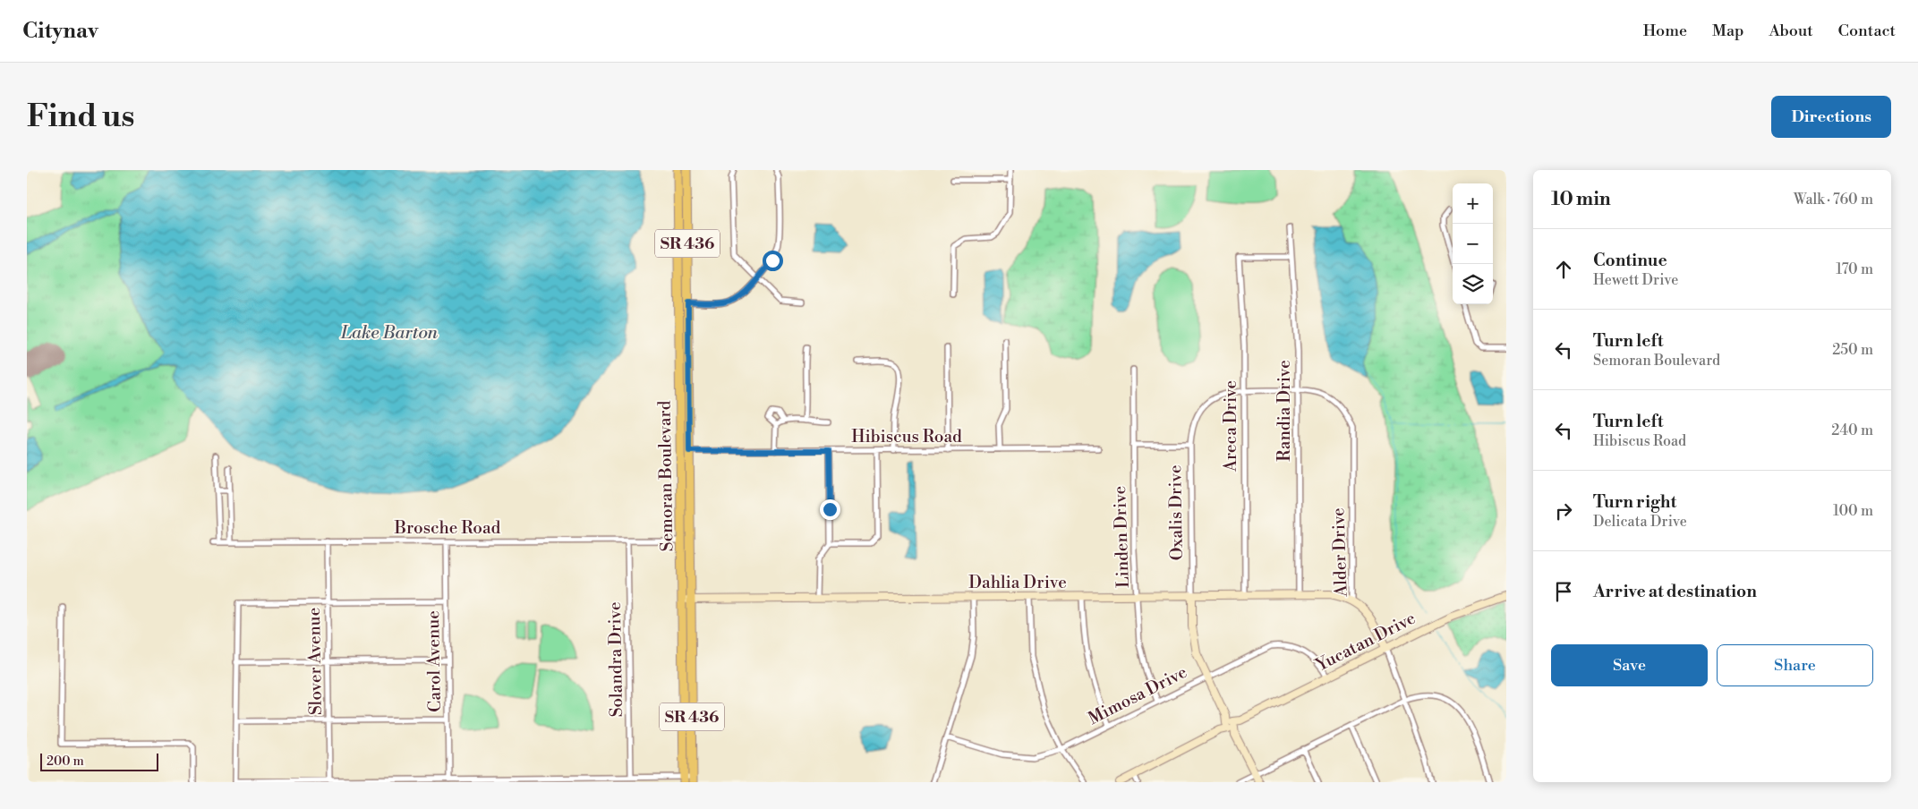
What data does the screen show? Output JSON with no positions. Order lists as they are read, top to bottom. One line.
{"streets":{"main road":["SR 436","Semoran Boulevard"],"street":["Randia Drive","Areca Drive","Hibiscus Road","Oxalis Drive","Brosche Road","Linden Drive","Alder Drive","Dahlia Drive","Yucatan Drive","Solandra Drive","Slover Avenue","Carol Avenue","Mimosa Drive"]},"crossings":[["SR 436","Semoran Boulevard"],["Randia Drive","Areca Drive"],["Randia Drive","Oxalis Drive"],["Randia Drive","Alder Drive"],["Randia Drive","Dahlia Drive"],["Areca Drive","Oxalis Drive"],["Areca Drive","Dahlia Drive"],["Hibiscus Road","Semoran Boulevard"],["Semoran Boulevard","Brosche Road"],["Semoran Boulevard","Dahlia Drive"],["Oxalis Drive","Alder Drive"],["Oxalis Drive","Dahlia Drive"],["Oxalis Drive","Yucatan Drive"],["Oxalis Drive","Mimosa Drive"],["Brosche Road","Solandra Drive"],["Brosche Road","Slover Avenue"],["Brosche Road","Carol Avenue"],["Linden Drive","Dahlia Drive"],["Linden Drive","Mimosa Drive"],["Alder Drive","Dahlia Drive"],["Alder Drive","Yucatan Drive"],["Yucatan Drive","Mimosa Drive"]],"water":["Lake Barton"],"scale_bar":"200 m","page":{"header":"Citynav","nav":["Home","Map","About","Contact"],"buttons":["Directions",["Save","Share"]],"title":"Find us","heading":["10 min","Walk · 760 m"],"map_buttons":["+","−"],"list":[["Continue","Hewett Drive","170 m"],["Turn left","Semoran Boulevard","250 m"],["Turn left","Hibiscus Road","240 m"],["Turn right","Delicata Drive","100 m"],"Arrive at destination"],"scale":"200 m"}}
